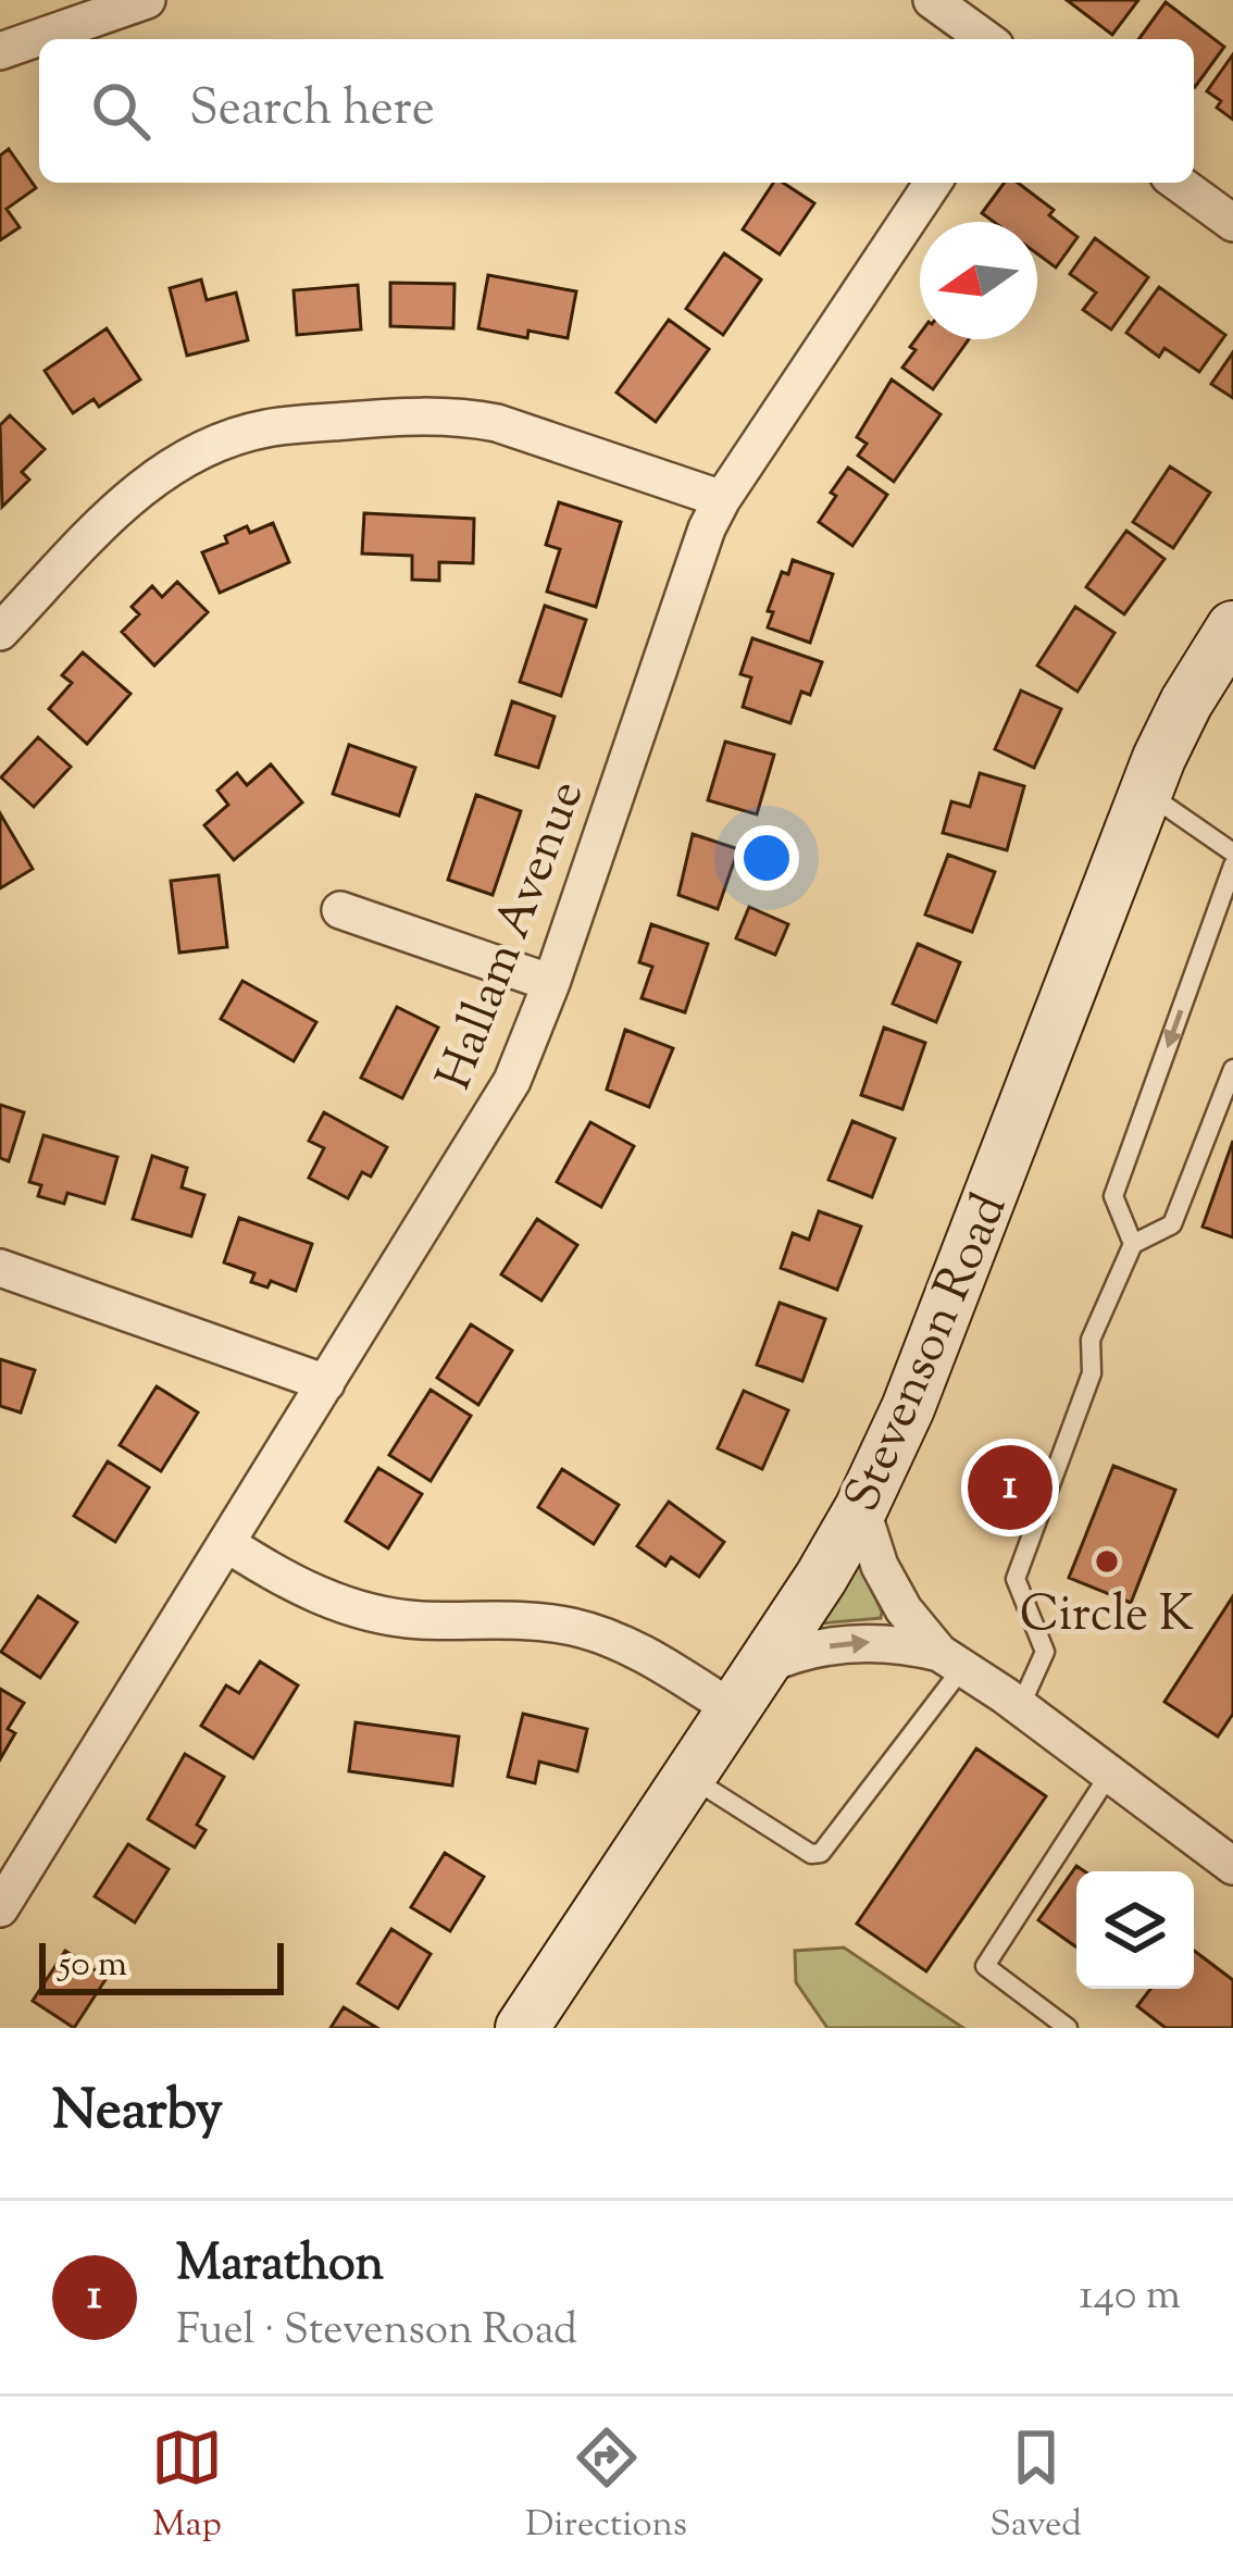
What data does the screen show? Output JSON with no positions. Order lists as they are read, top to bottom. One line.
{"streets":{"main road":["Stevenson Road"],"street":["Hallam Avenue"]},"places":["Circle K"],"scale_bar":"50 m","north":"left","page":{"search":"Search here","pins":"1","scale":"50 m","heading":"Nearby","list":[{"mark":"1","name":"Marathon","note":"Fuel · Stevenson Road","value":"140 m"}],"nav":["Map","Directions","Saved"]}}
